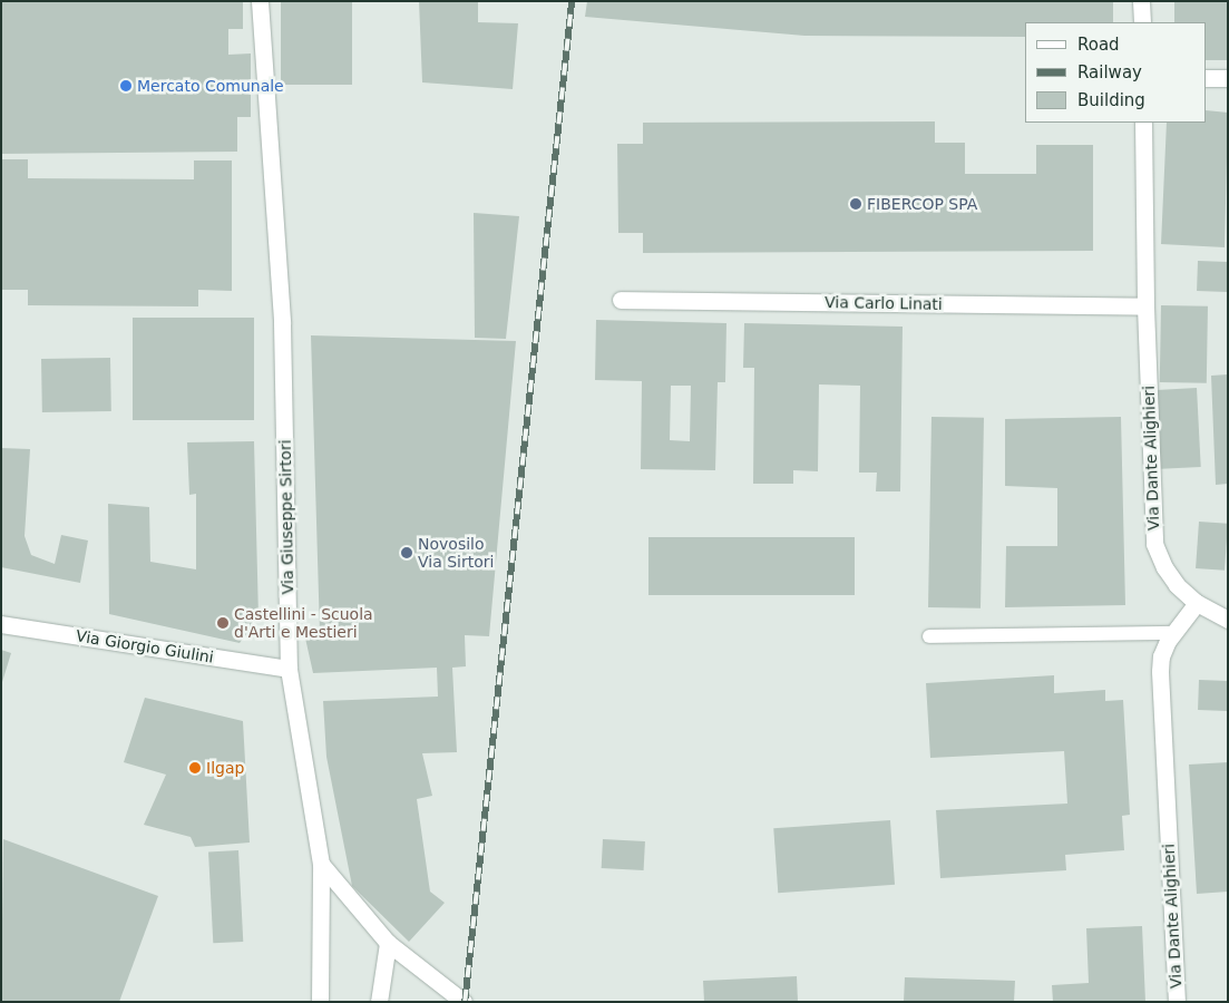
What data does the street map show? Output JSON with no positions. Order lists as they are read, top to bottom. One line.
{"streets":{"street":["Via Carlo Linati","Via Dante Alighieri","Via Giuseppe Sirtori","Via Giorgio Giulini"]},"crossings":[["Via Carlo Linati","Via Dante Alighieri"],["Via Giuseppe Sirtori","Via Giorgio Giulini"]],"places":["Mercato Comunale","FIBERCOP SPA","Novosilo Via Sirtori","Castellini - Scuola d'Arti e Mestieri","Ilgap"],"legend":["Road","Railway","Building"]}
